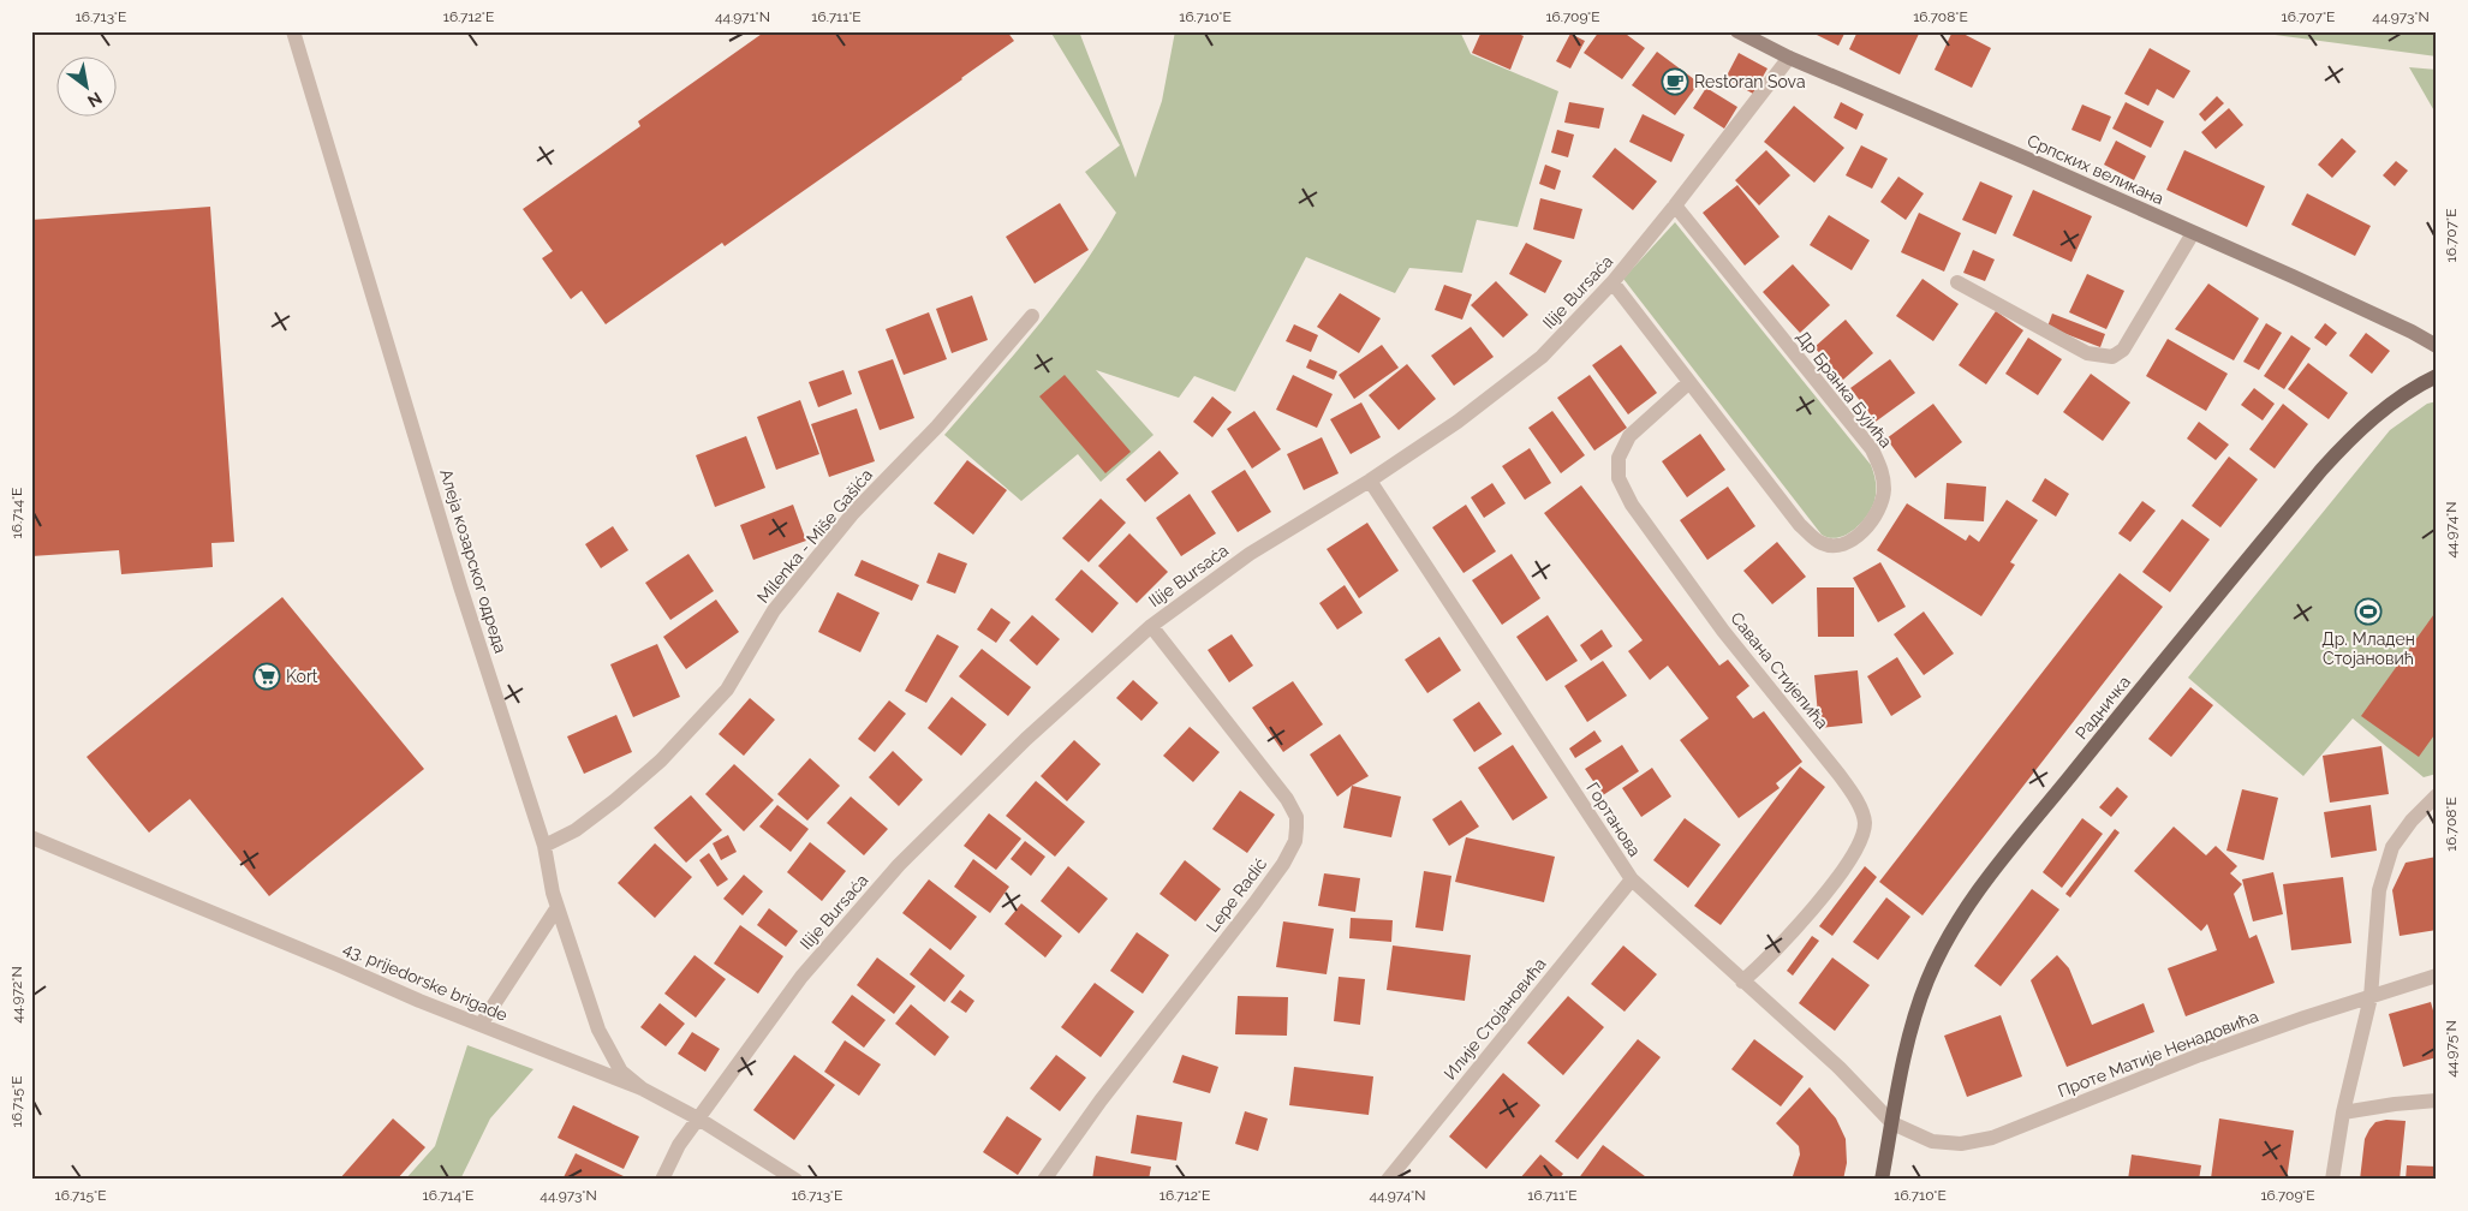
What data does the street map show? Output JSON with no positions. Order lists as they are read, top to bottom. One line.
{"streets":{"main road":["Српских великана","Радничка"],"street":["Ilije Bursaća","Др Бранка Бујића","Milenka - Miše Gašića","Алеја козарског одреда","Савана Стијепића","Гортанова","Lepe Radić","43. prijedorske brigade","Илије Стојановића","Проте Матије Ненадовића"]},"crossings":[["Српских великана","Ilije Bursaća"],["Ilije Bursaća","Др Бранка Бујића"],["Ilije Bursaća","Гортанова"],["Ilije Bursaća","Lepe Radić"],["Ilije Bursaća","43. prijedorske brigade"],["Др Бранка Бујића","Савана Стијепића"],["Milenka - Miše Gašića","Алеја козарског одреда"],["Алеја козарског одреда","43. prijedorske brigade"],["Савана Стијепића","Гортанова"],["Радничка","Гортанова"],["Радничка","Проте Матије Ненадовића"],["Гортанова","Илије Стојановића"],["Гортанова","Проте Матије Ненадовића"]],"places":{"cafe":["Restoran Sova"],"sports":["Др. Младен Стојановић"],"supermarket":["Kort"]},"north":"bottom right","coordinates":["16.713°E","16.712°E","44.971°N","16.711°E","16.710°E","16.709°E","16.708°E","16.707°E","44.973°N","16.714°E","44.974°N","44.972°N","44.975°N","16.715°E"]}
